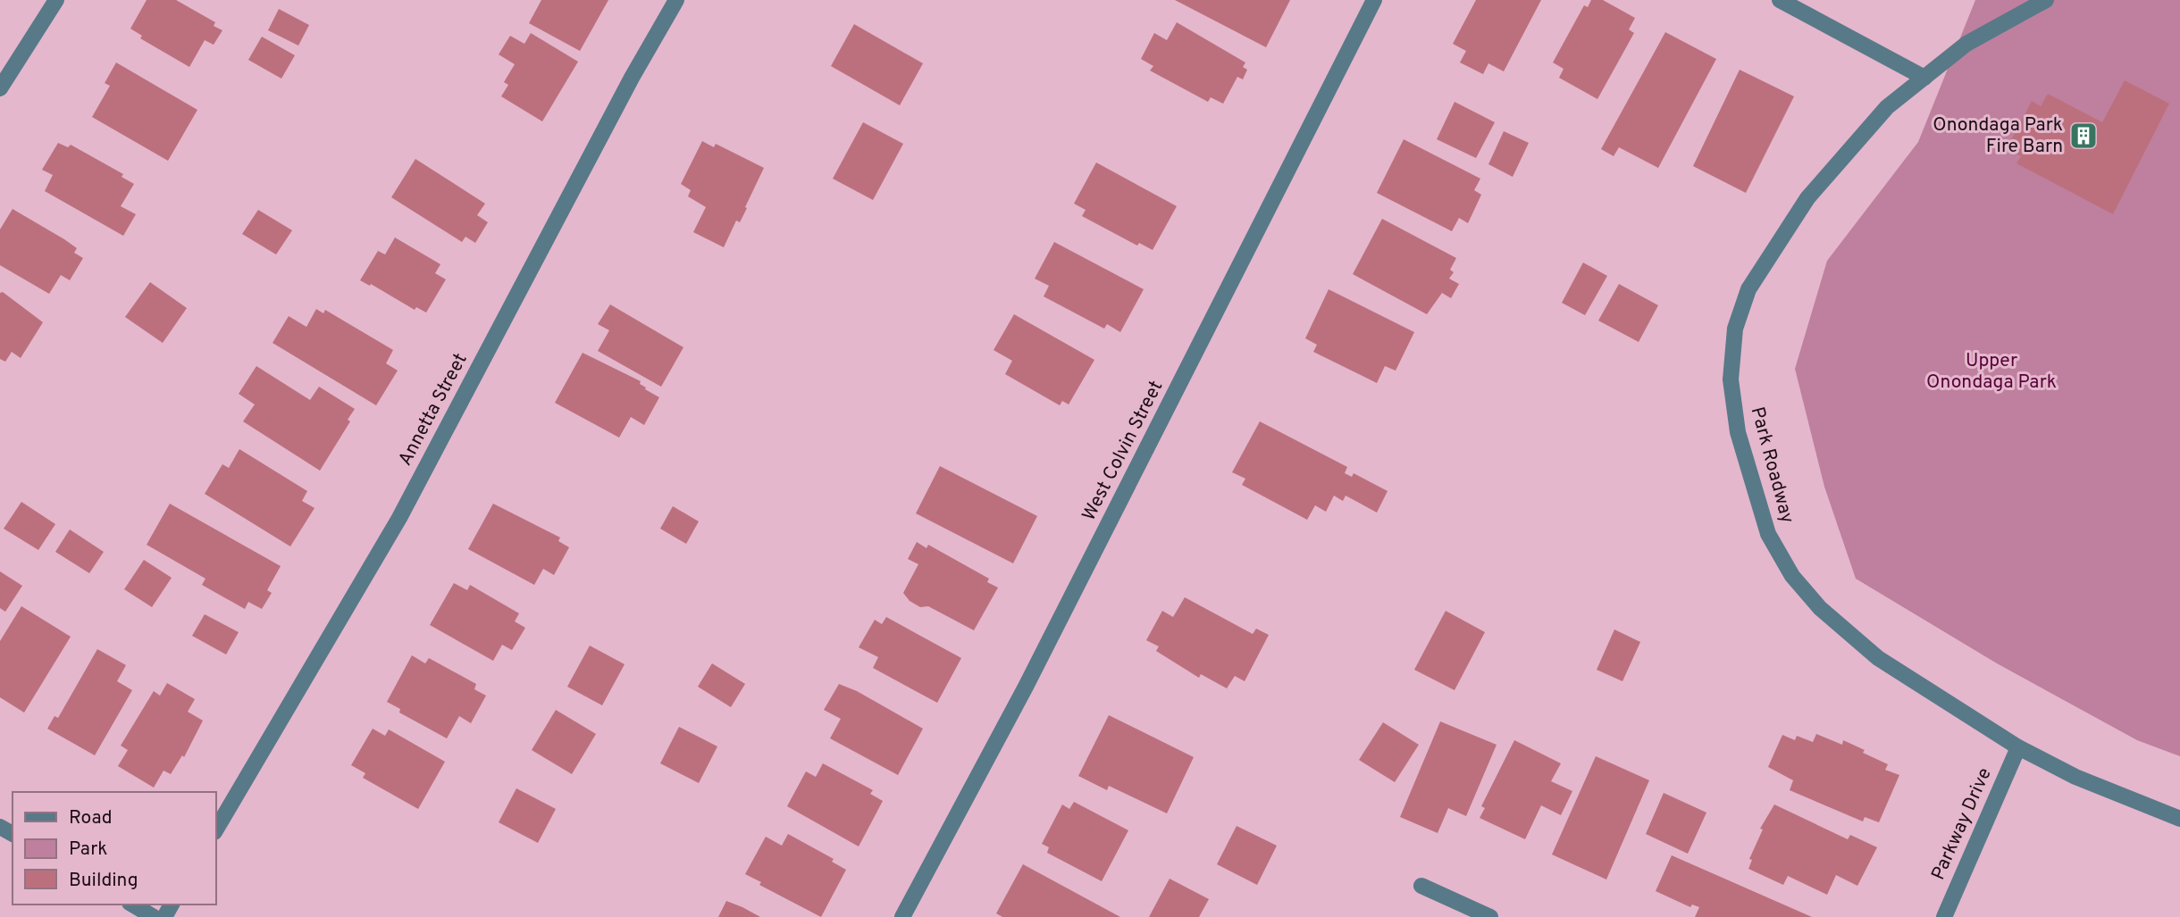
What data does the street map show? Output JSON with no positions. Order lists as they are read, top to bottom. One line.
{"streets":{"street":["Annetta Street","West Colvin Street","Park Roadway","Parkway Drive"]},"crossings":[["Park Roadway","Parkway Drive"]],"parks":["Upper Onondaga Park"],"places":{"building":["Onondaga Park Fire Barn"]},"legend":["Road","Park","Building"]}
